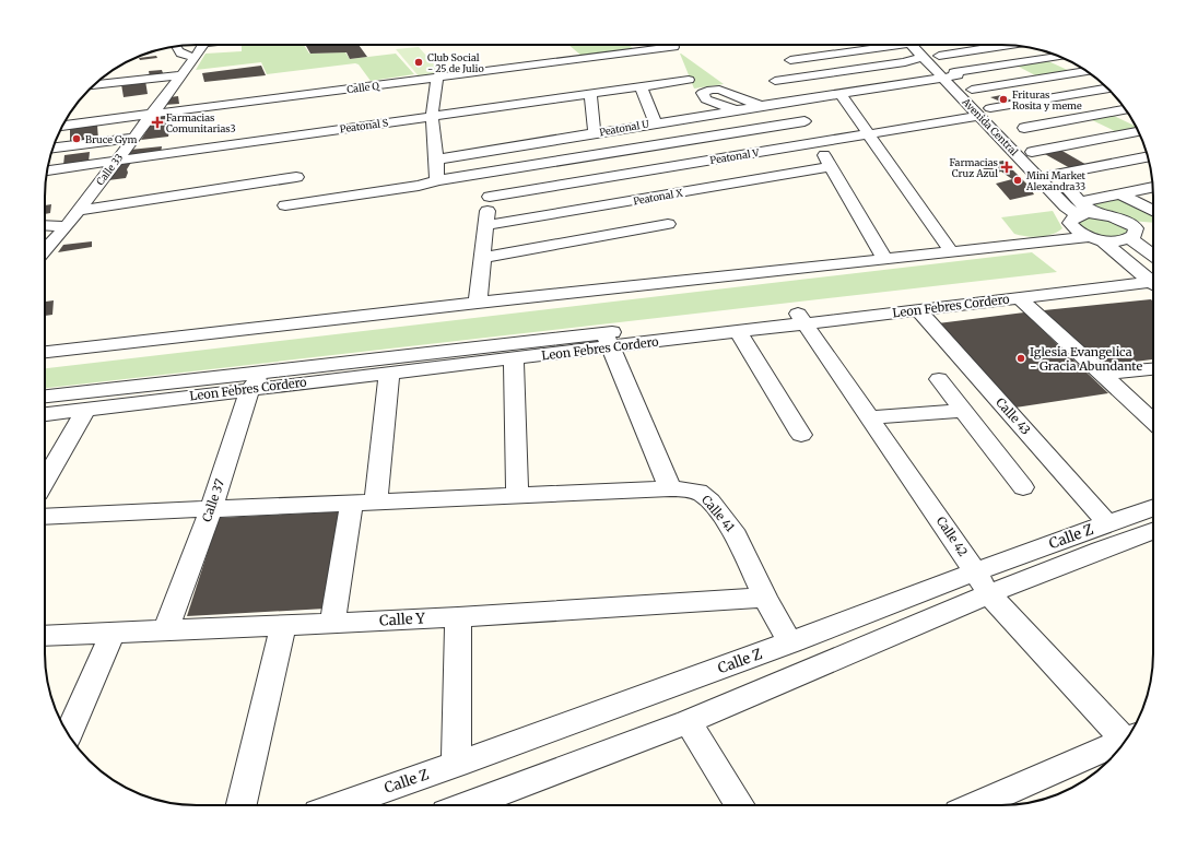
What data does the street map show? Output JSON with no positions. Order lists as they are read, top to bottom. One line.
{"streets":{"street":["Calle Q","Peatonal S","Avenida Central","Peatonal U","Peatonal V","Calle 33","Peatonal X","Leon Febres Cordero","Calle 43","Calle 37","Calle 41","Calle 42","Calle Z","Calle Y"]},"crossings":[["Calle Q","Calle 33"],["Peatonal S","Calle 33"],["Avenida Central","Peatonal U"],["Avenida Central","Peatonal V"],["Leon Febres Cordero","Calle 43"],["Leon Febres Cordero","Calle 37"],["Leon Febres Cordero","Calle 42"],["Calle 43","Calle Z"],["Calle 37","Calle 41"],["Calle 37","Calle Y"],["Calle 41","Calle Z"],["Calle 41","Calle Y"],["Calle 42","Calle Z"]],"places":{"other":["Club Social - 25 de Julio","Frituras Rosita y meme","Bruce Gym","Mini Market Alexandra33","Iglesia Evangelica - Gracia Abundante"],"health":["Farmacias Comunitarias3","Farmacias Cruz Azul"]}}
